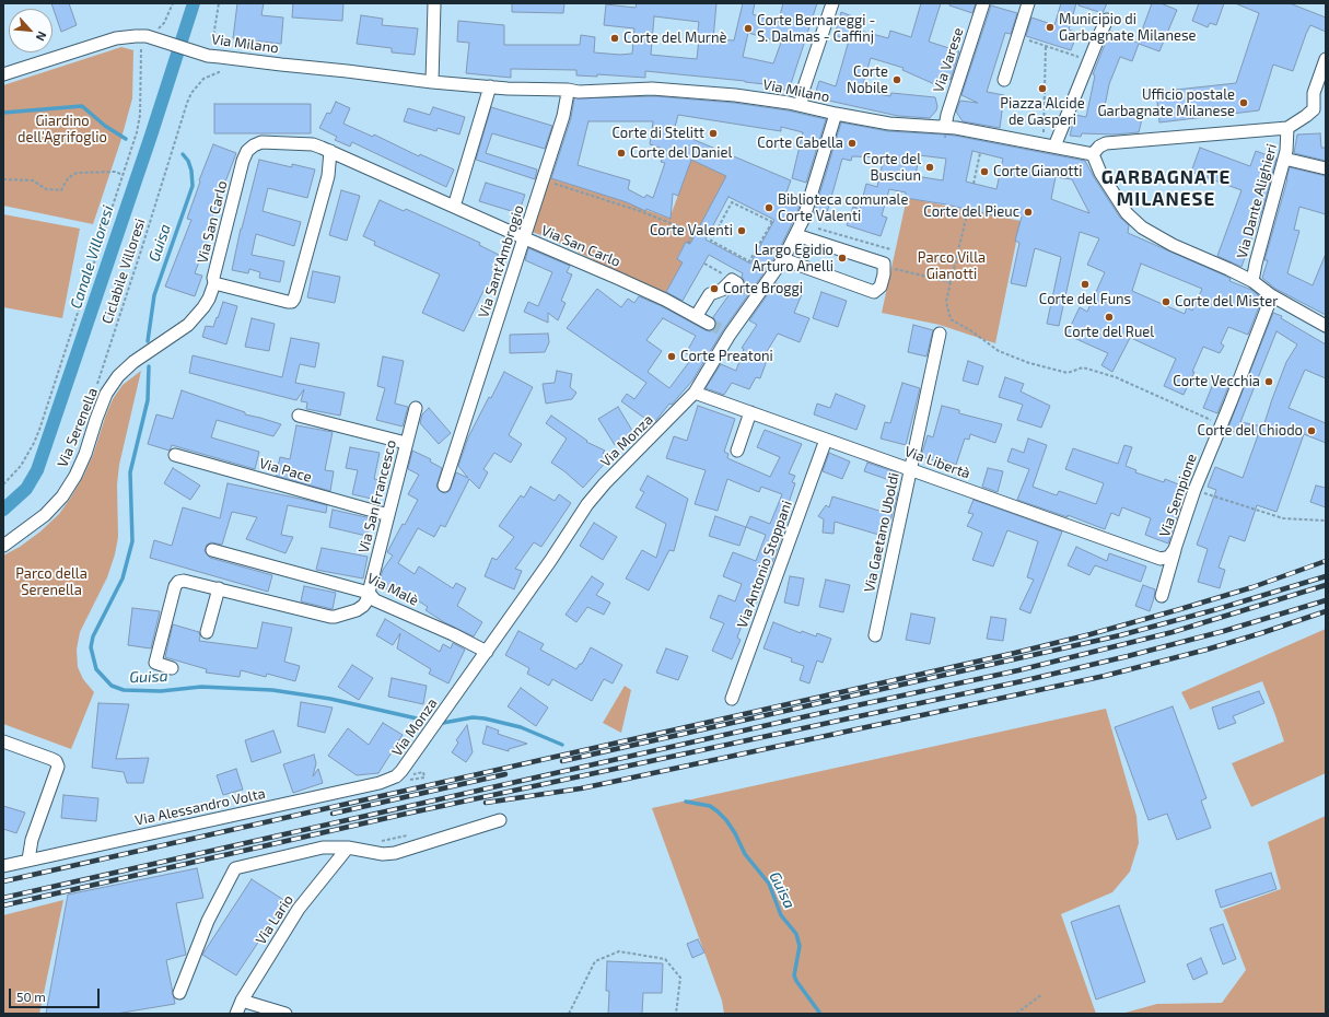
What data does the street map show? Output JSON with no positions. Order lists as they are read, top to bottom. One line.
{"streets":{"street":["Via Milano","Via Varese","Via Dante Alighieri","Via San Carlo","Via Sant'Ambrogio","Via Serenella","Via Monza","Via Libertà","Via Pace","Via Sempione","Via San Francesco","Via Gaetano Uboldi","Via Antonio Stoppani","Via Malè","Via Alessandro Volta","Via Lario"],"path":["Ciclabile Villoresi"]},"crossings":[["Via Milano","Via Varese"],["Via Milano","Via Sant'Ambrogio"],["Via Milano","Ciclabile Villoresi"],["Via Milano","Via Monza"],["Via San Carlo","Via Sant'Ambrogio"],["Via San Carlo","Via Serenella"],["Via Monza","Via Libertà"],["Via Monza","Via Malè"],["Via Monza","Via Alessandro Volta"],["Via Libertà","Via Sempione"],["Via Libertà","Via Gaetano Uboldi"],["Via Libertà","Via Antonio Stoppani"],["Via Pace","Via San Francesco"],["Via San Francesco","Via Malè"]],"districts":["GARBAGNATE MILANESE"],"water":["Guisa","Canale Villoresi"],"parks":["Giardino dell'Agrifoglio","Parco Villa Gianotti","Parco della Serenella"],"places":["Municipio di Garbagnate Milanese","Corte Bernareggi - S. Dalmas - Caffinj","Corte del Murnè","Corte Nobile","Piazza Alcide de Gasperi","Ufficio postale Garbagnate Milanese","Corte di Stelitt","Corte Cabella","Corte del Daniel","Corte del Busciun","Corte Gianotti","Biblioteca comunale Corte Valenti","Corte del Pieuc","Corte Valenti","Largo Egidio Arturo Anelli","Corte del Funs","Corte Broggi","Corte del Mister","Corte del Ruel","Corte Preatoni","Corte Vecchia","Corte del Chiodo"],"scale_bar":"50 m","north":"bottom right"}
